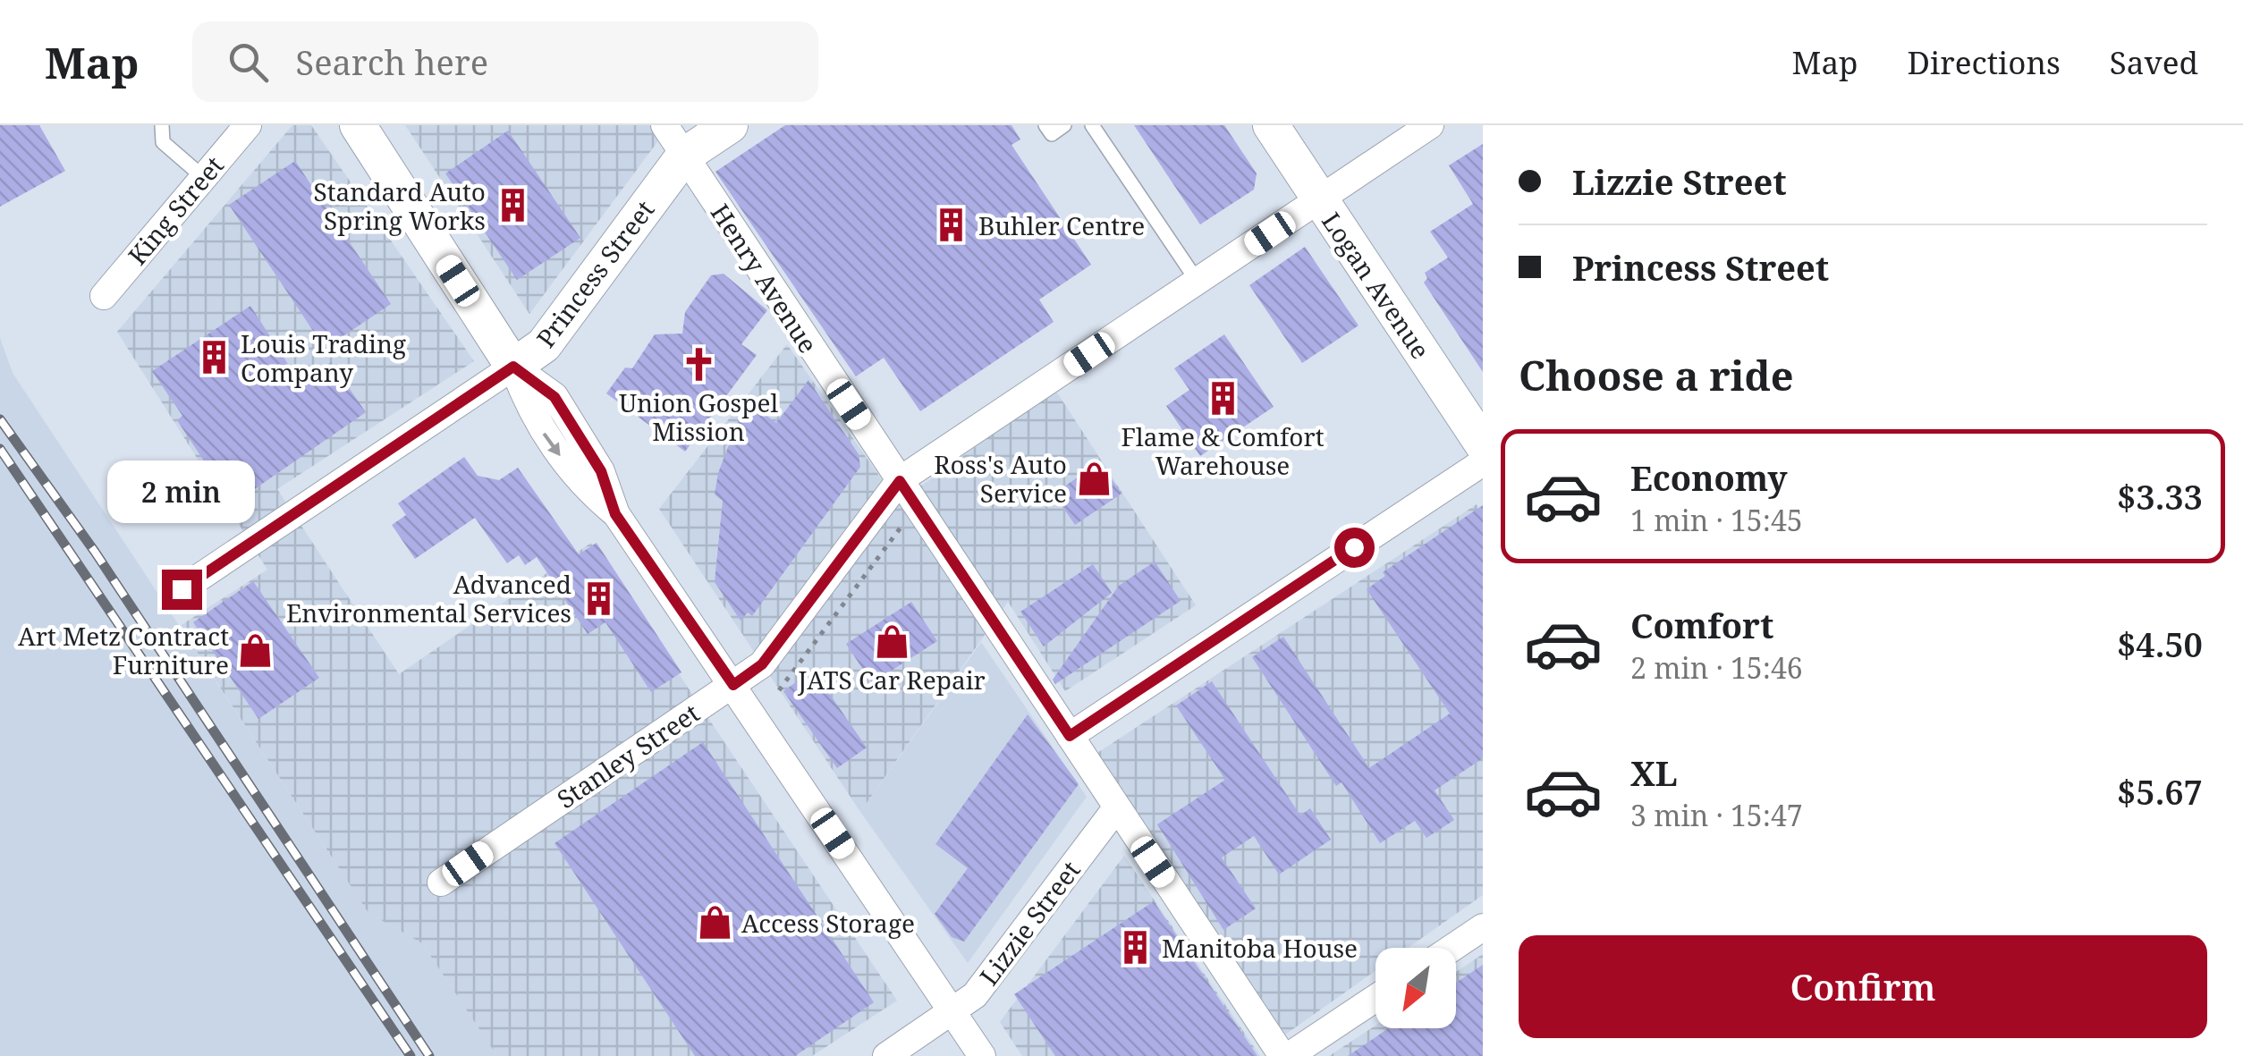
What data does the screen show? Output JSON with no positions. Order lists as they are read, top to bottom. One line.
{"streets":{"main road":["Princess Street","Logan Avenue"],"street":["King Street","Henry Avenue","Stanley Street","Lizzie Street"]},"crossings":[["Princess Street","Henry Avenue"],["Henry Avenue","Stanley Street"],["Henry Avenue","Lizzie Street"],["Logan Avenue","Stanley Street"]],"places":{"building":["Standard Auto Spring Works","Buhler Centre","Louis Trading Company","Flame & Comfort Warehouse","Advanced Environmental Services","Manitoba House"],"church":["Union Gospel Mission"],"shop":["Ross's Auto Service","JATS Car Repair","Art Metz Contract Furniture","Access Storage"]},"north":"bottom left","page":{"header":"Map","search":"Search here","nav":["Map","Directions","Saved"],"banner":["Lizzie Street","Princess Street"],"heading":"Choose a ride","list":[{"name":"Economy","note":"1 min · 15:45","value":"$3.33"},{"name":"Comfort","note":"2 min · 15:46","value":"$4.50"},{"name":"XL","note":"3 min · 15:47","value":"$5.67"}],"bubble":"2 min","buttons":"Confirm"}}
